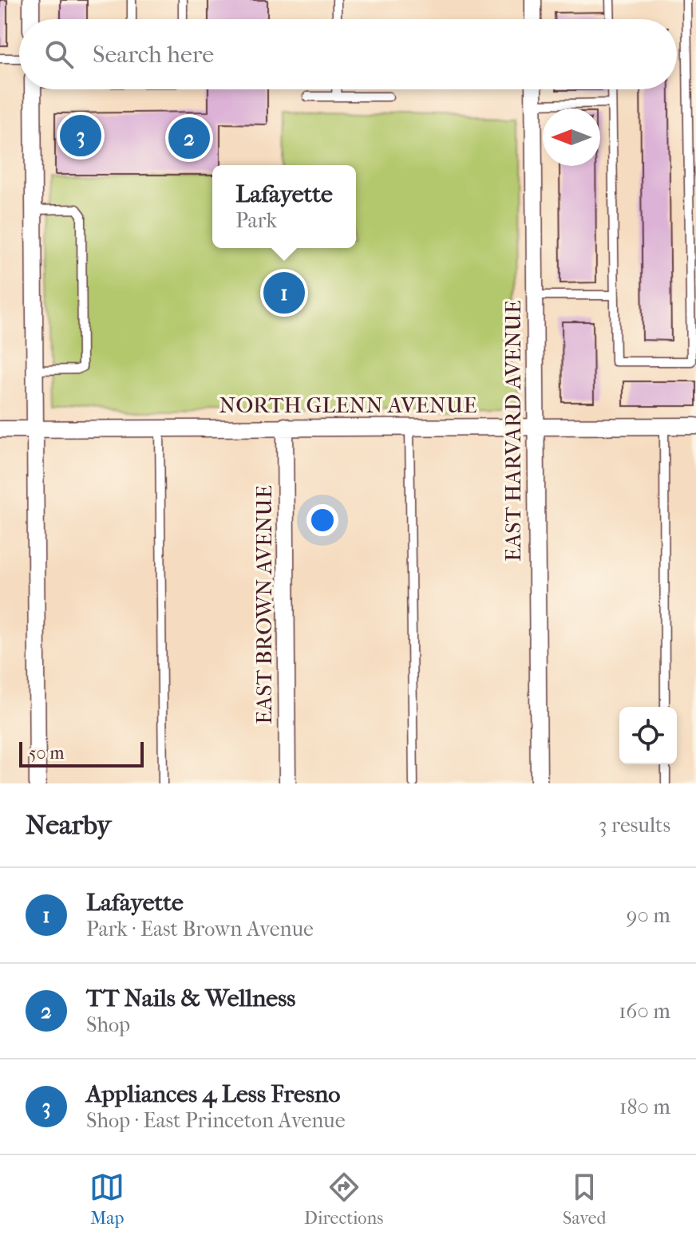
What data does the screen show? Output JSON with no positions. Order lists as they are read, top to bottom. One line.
{"streets":{"street":["NORTH GLENN AVENUE","EAST HARVARD AVENUE","EAST BROWN AVENUE"]},"crossings":[["NORTH GLENN AVENUE","EAST HARVARD AVENUE"],["NORTH GLENN AVENUE","EAST BROWN AVENUE"]],"scale_bar":"50 m","north":"left","page":{"search":"Search here","pins":["3","2","1"],"popup":["Lafayette","Park"],"scale":"50 m","heading":["Nearby","3 results"],"list":[{"mark":"1","name":"Lafayette","note":"Park · East Brown Avenue","value":"90 m"},{"mark":"2","name":"TT Nails & Wellness","note":"Shop","value":"160 m"},{"mark":"3","name":"Appliances 4 Less Fresno","note":"Shop · East Princeton Avenue","value":"180 m"}],"nav":["Map","Directions","Saved"]}}
